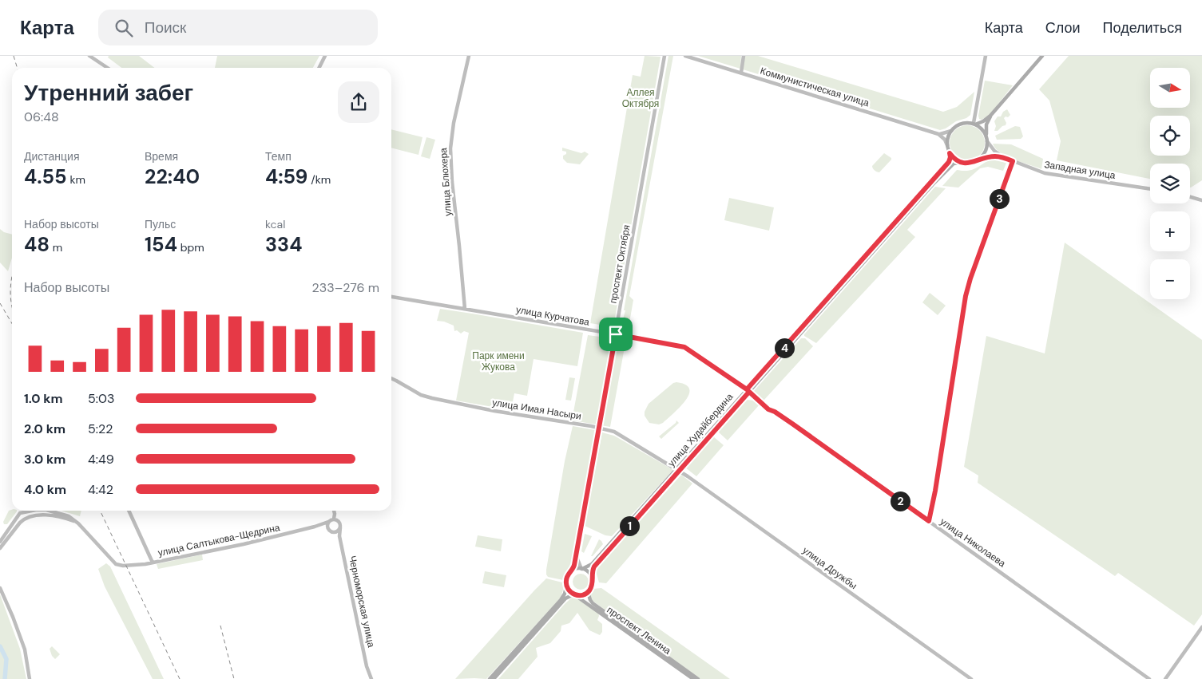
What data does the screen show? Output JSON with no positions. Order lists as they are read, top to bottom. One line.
{"streets":{"main road":["Коммунистическая улица","Западная улица","улица Блюхера","проспект Октября","улица Курчатова","улица Имая Насыри","улица Худайбердина","улица Салтыкова-Щедрина","улица Николаева","улица Дружбы","Черноморская улица","проспект Ленина"]},"crossings":[["Западная улица","улица Худайбердина"],["улица Блюхера","улица Курчатова"],["проспект Октября","улица Курчатова"],["проспект Октября","улица Имая Насыри"],["проспект Октября","улица Худайбердина"],["проспект Октября","проспект Ленина"],["улица Курчатова","улица Худайбердина"],["улица Курчатова","улица Николаева"],["улица Имая Насыри","улица Худайбердина"],["улица Имая Насыри","улица Дружбы"],["улица Худайбердина","улица Николаева"],["улица Худайбердина","улица Дружбы"],["улица Худайбердина","проспект Ленина"],["улица Салтыкова-Щедрина","Черноморская улица"]],"parks":["Аллея Октября","Парк имени Жукова"],"north":"right","page":{"header":"Карта","search":"Поиск","nav":["Карта","Слои","Поделиться"],"map_buttons":["+","−"],"heading":["Утренний забег","06:48"],"stats":[["Дистанция","4.55 km"],["Время","22:40"],["Темп","4:59 /km"],["Набор высоты","48 m"],["Пульс","154 bpm"],["kcal","334"]],"pins":["3","4","2","1"],"chart":["Набор высоты","233–276 m"],"list":[{"name":"1.0 km","note":"5:03"},{"name":"2.0 km","note":"5:22"},{"name":"3.0 km","note":"4:49"},{"name":"4.0 km","note":"4:42"}]}}
